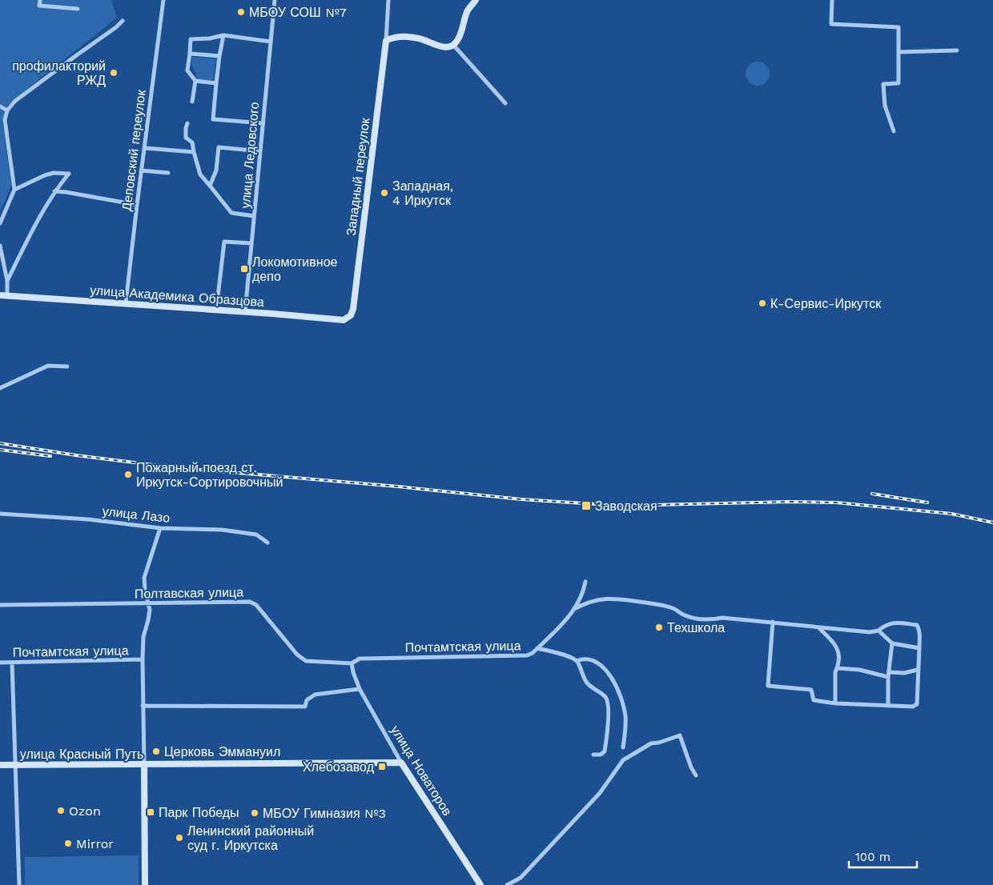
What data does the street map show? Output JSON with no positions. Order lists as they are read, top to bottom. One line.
{"streets":{"street":["Деповский переулок","улица Ледовского","Западный переулок","улица Академика Образцова","улица Лазо","Полтавская улица","Почтамтская улица","улица Красный Путь","улица Новаторов"]},"crossings":[["Деповский переулок","улица Академика Образцова"],["улица Ледовского","улица Академика Образцова"],["Западный переулок","улица Академика Образцова"],["Полтавская улица","Почтамтская улица"],["Полтавская улица","улица Новаторов"],["Почтамтская улица","улица Новаторов"],["улица Красный Путь","улица Новаторов"]],"places":{"other":["МБОУ СОШ №7","профилакторий РЖД","Западная, 4 Иркутск","К-Сервис-Иркутск","Пожарный поезд ст. Иркутск-Сортировочный","Техшкола","Церковь Эммануил","Ozon","МБОУ Гимназия №3","Ленинский районный суд г. Иркутска","Mirror"],"transit":["Локомотивное депо","Заводская","Хлебозавод","Парк Победы"]},"scale_bar":"100 m"}
